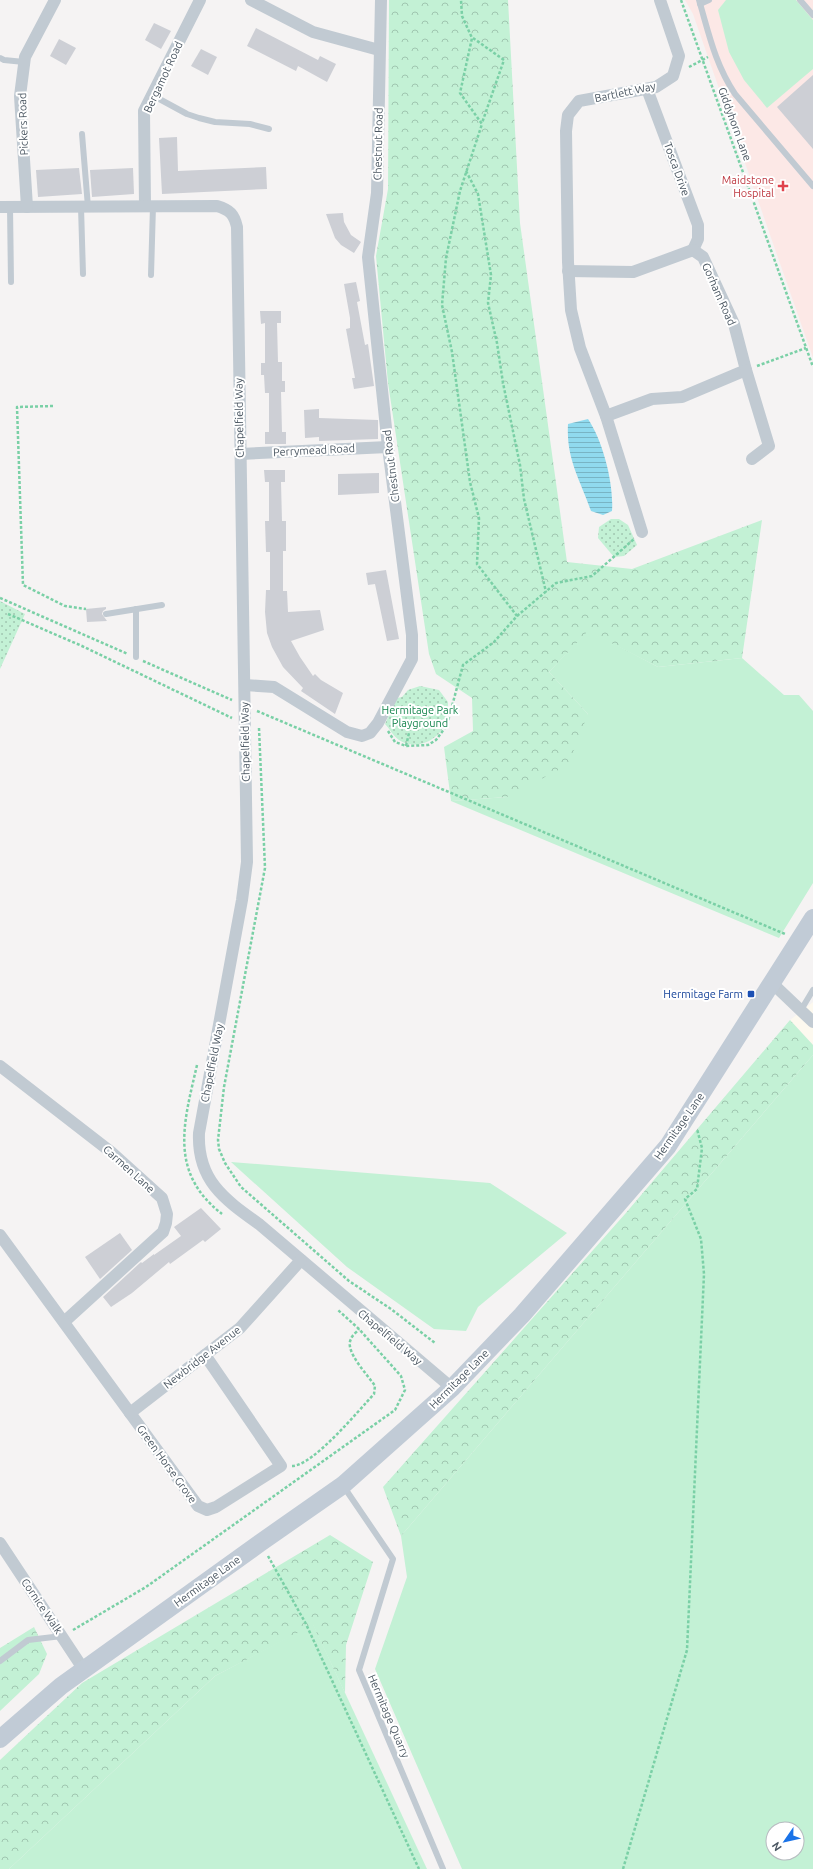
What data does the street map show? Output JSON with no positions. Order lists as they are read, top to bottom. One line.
{"streets":{"main road":["Hermitage Lane"],"street":["Bergamot Road","Bartlett Way","Pickers Road","Chestnut Road","Tosca Drive","Gorham Road","Chapelfield Way","Perrymead Road","Carmen Lane","Newbridge Avenue","Green Horse Grove","Cornice Walk"],"lane":["Hermitage Quarry"],"path":["Giddyhorn Lane"]},"crossings":[["Bergamot Road","Chapelfield Way"],["Bartlett Way","Tosca Drive"],["Pickers Road","Chapelfield Way"],["Chestnut Road","Chapelfield Way"],["Chestnut Road","Perrymead Road"],["Tosca Drive","Gorham Road"],["Chapelfield Way","Perrymead Road"],["Chapelfield Way","Hermitage Lane"],["Chapelfield Way","Newbridge Avenue"],["Hermitage Lane","Cornice Walk"],["Hermitage Lane","Hermitage Quarry"],["Carmen Lane","Green Horse Grove"],["Newbridge Avenue","Green Horse Grove"]],"parks":["Hermitage Park Playground"],"places":{"health":["Maidstone Hospital"],"transit":["Hermitage Farm"]},"north":"bottom left"}
